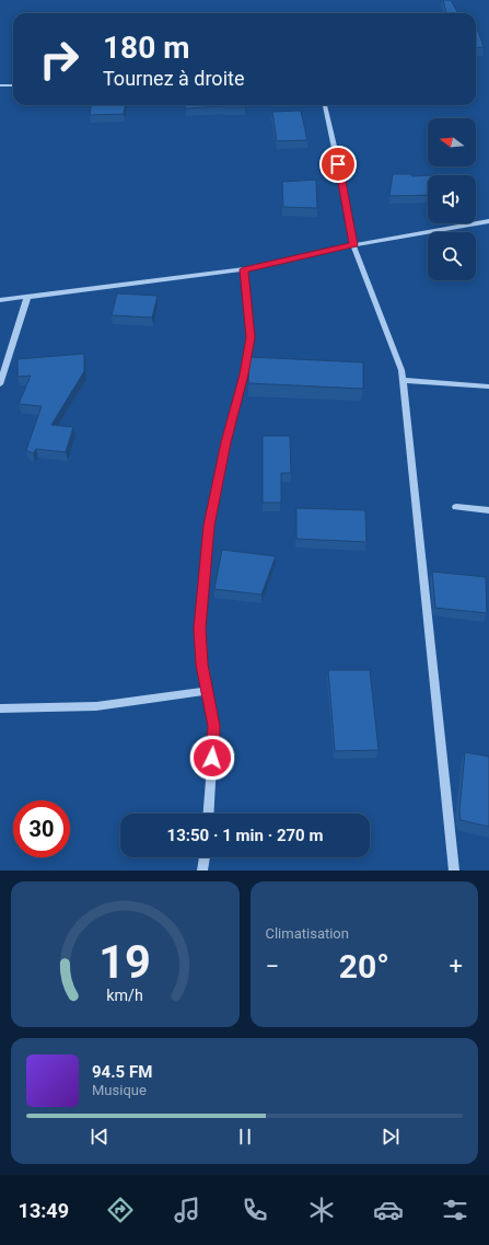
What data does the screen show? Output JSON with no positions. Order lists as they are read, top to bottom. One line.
{"north":"left","page":{"turn":["180 m","Tournez à droite"],"limit":"30","trip":"13:50 · 1 min · 270 m","tile":"Climatisation","heat":["−","20°","+"],"song":["94.5 FM","Musique"],"tabs":"13:49","gauge":["19","km/h"]}}
